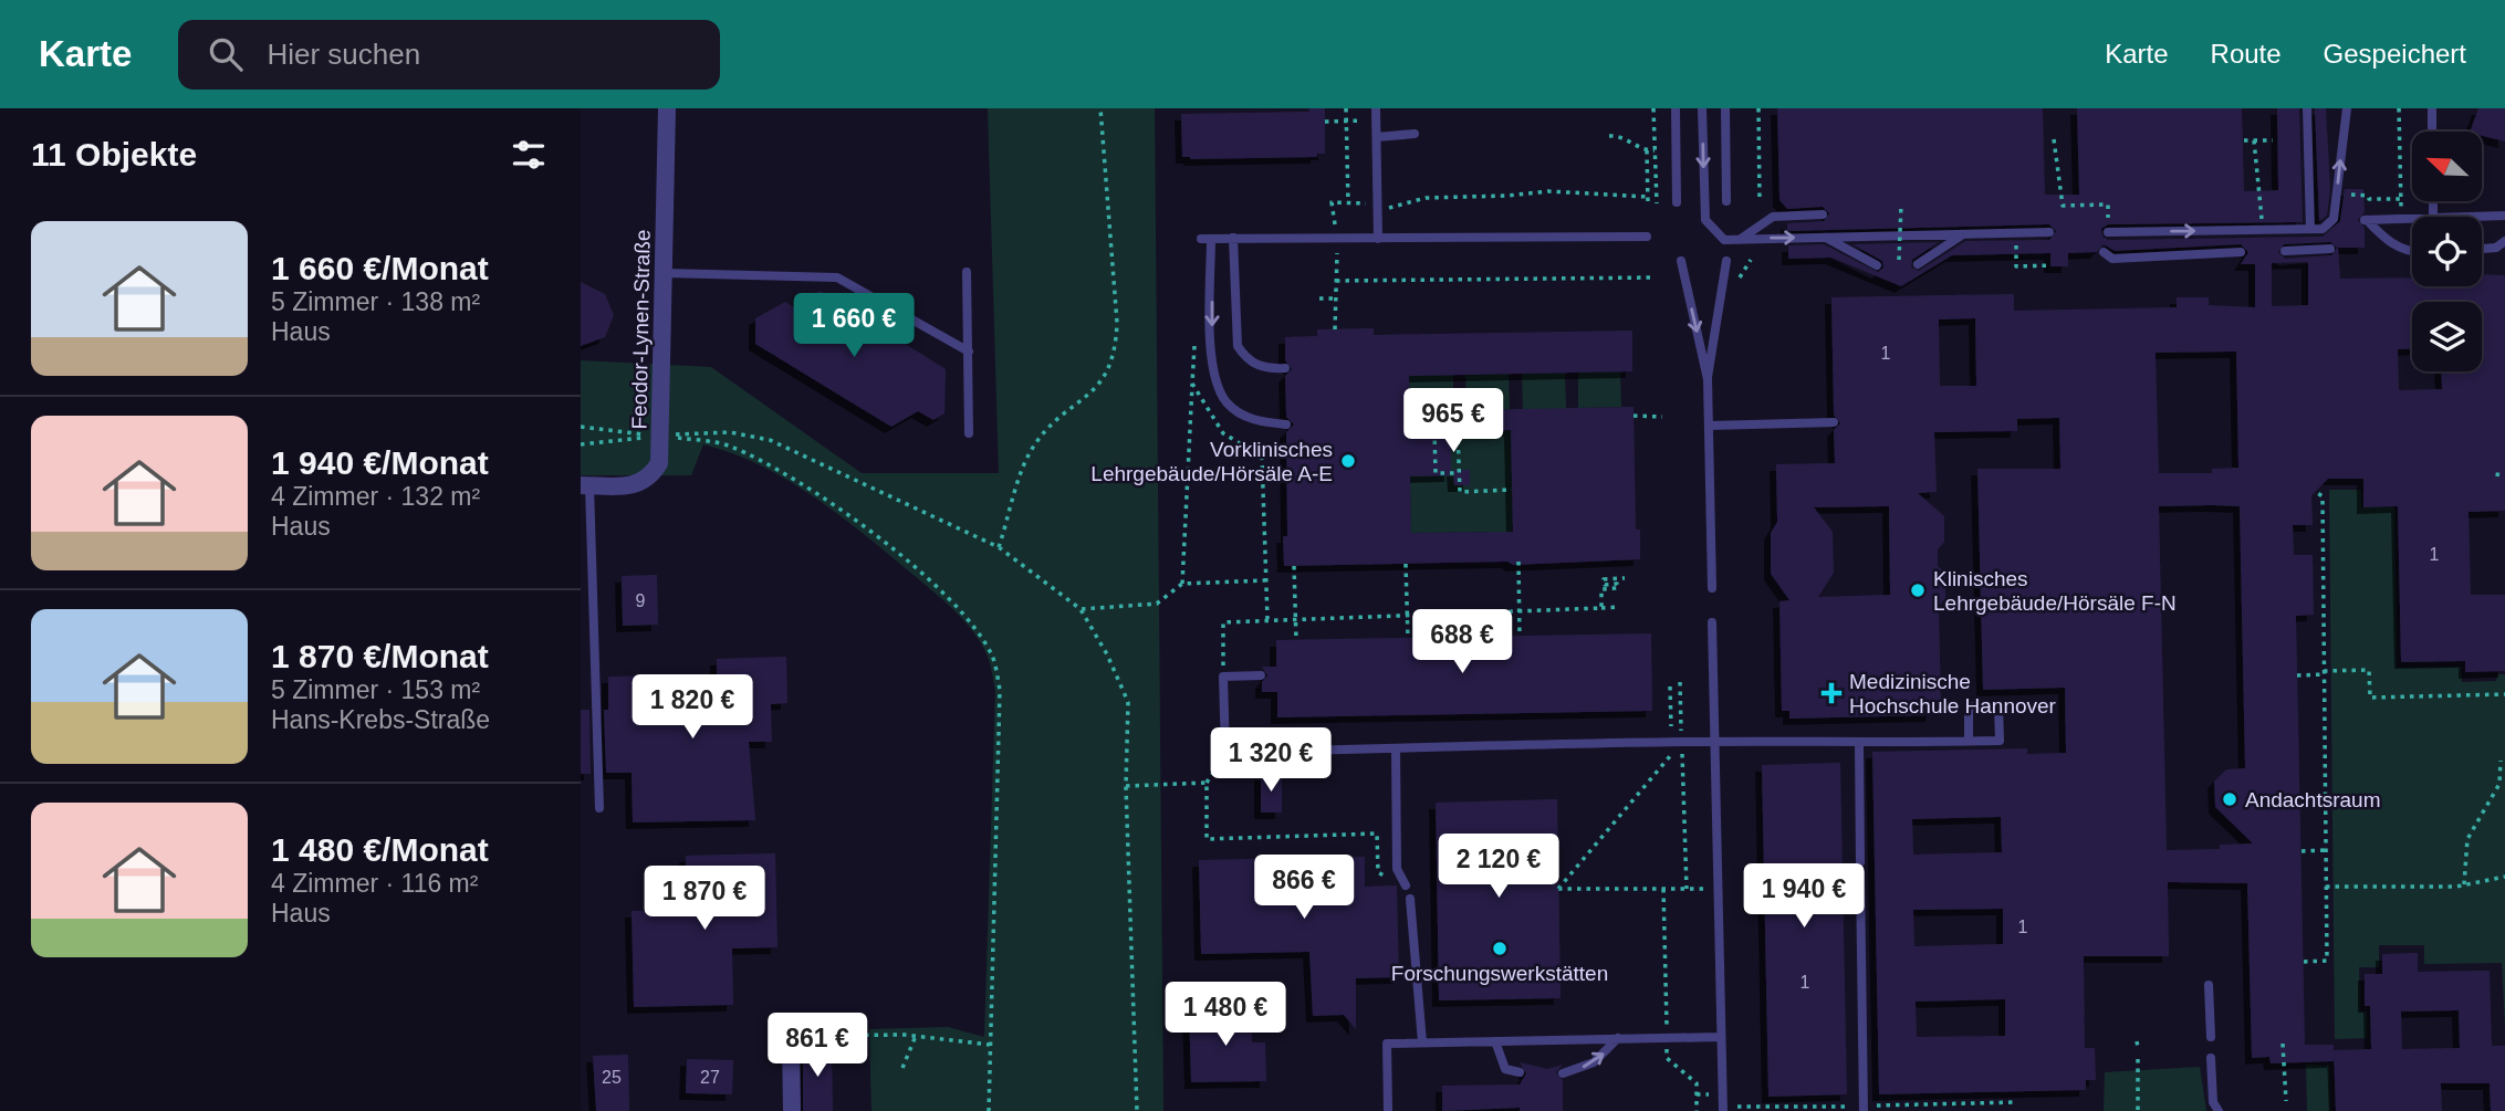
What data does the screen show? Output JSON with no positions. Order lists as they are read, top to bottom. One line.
{"streets":{"street":["Feodor-Lynen-Straße"]},"places":{"other":["Vorklinisches Lehrgebäude/Hörsäle A-E","Klinisches Lehrgebäude/Hörsäle F-N","Andachtsraum","Forschungswerkstätten"],"health":["Medizinische Hochschule Hannover"]},"house_numbers":["1","1","9","1","1","25","27"],"north":"top left","page":{"header":"Karte","search":"Hier suchen","nav":["Karte","Route","Gespeichert"],"heading":"11 Objekte","list":[{"name":"1 660 €/Monat","note":"5 Zimmer · 138 m² · Haus"},{"name":"1 940 €/Monat","note":"4 Zimmer · 132 m² · Haus"},{"name":"1 870 €/Monat","note":"5 Zimmer · 153 m² · Hans-Krebs-Straße"},{"name":"1 480 €/Monat","note":"4 Zimmer · 116 m² · Haus"}],"price":["1 660 €","965 €","688 €","1 820 €","1 320 €","2 120 €","866 €","1 940 €","1 870 €","1 480 €","861 €"]}}
